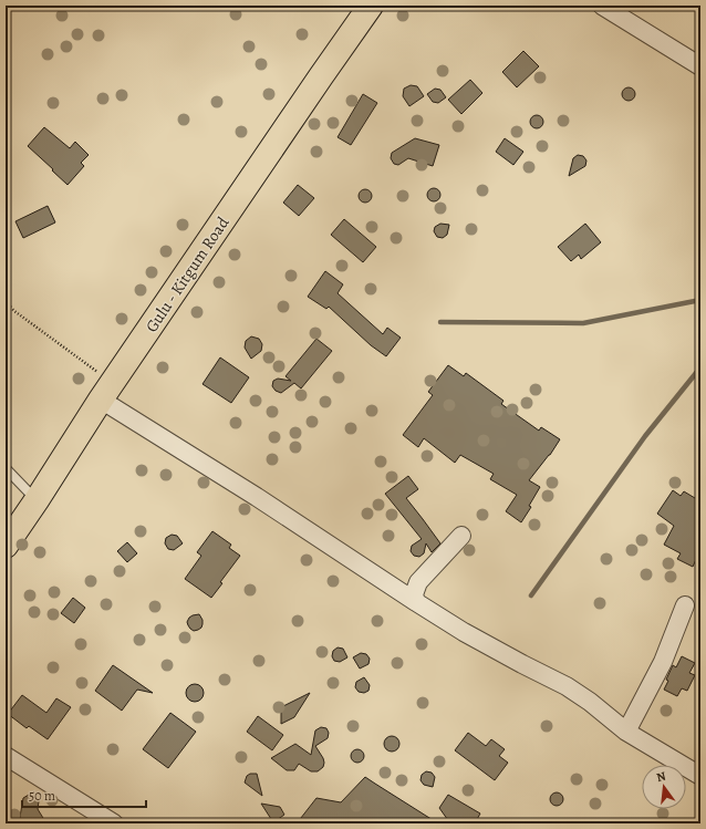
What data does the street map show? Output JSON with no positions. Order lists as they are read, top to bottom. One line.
{"streets":{"main road":["Gulu - Kitgum Road"]},"scale_bar":"50 m","north":"top"}
